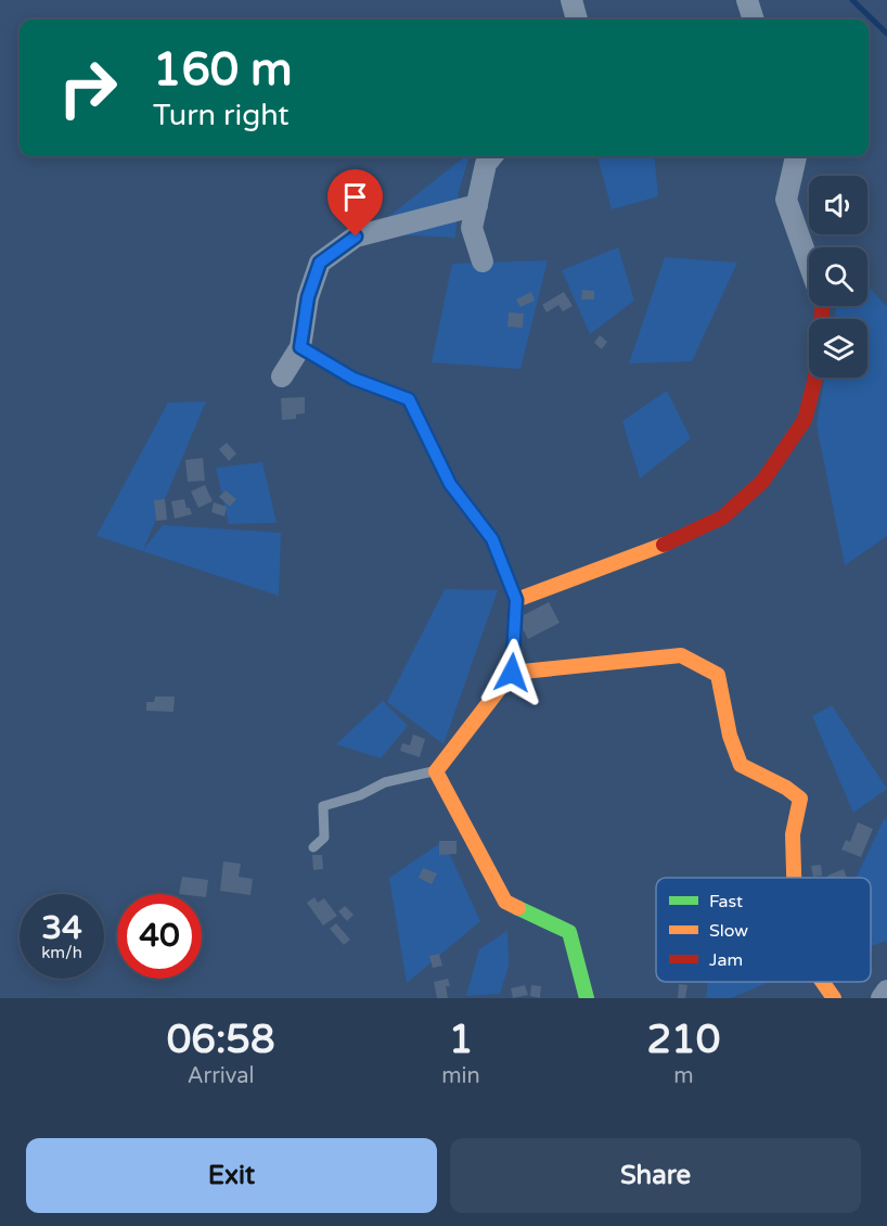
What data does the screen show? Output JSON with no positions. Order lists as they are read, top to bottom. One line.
{"legend":["Fast","Slow","Jam"],"page":{"turn":["160 m","Turn right"],"speed":"34 km/h","limit":"40","eta":["06:58","Arrival","1","min","210","m"],"buttons":["Exit","Share"]}}
